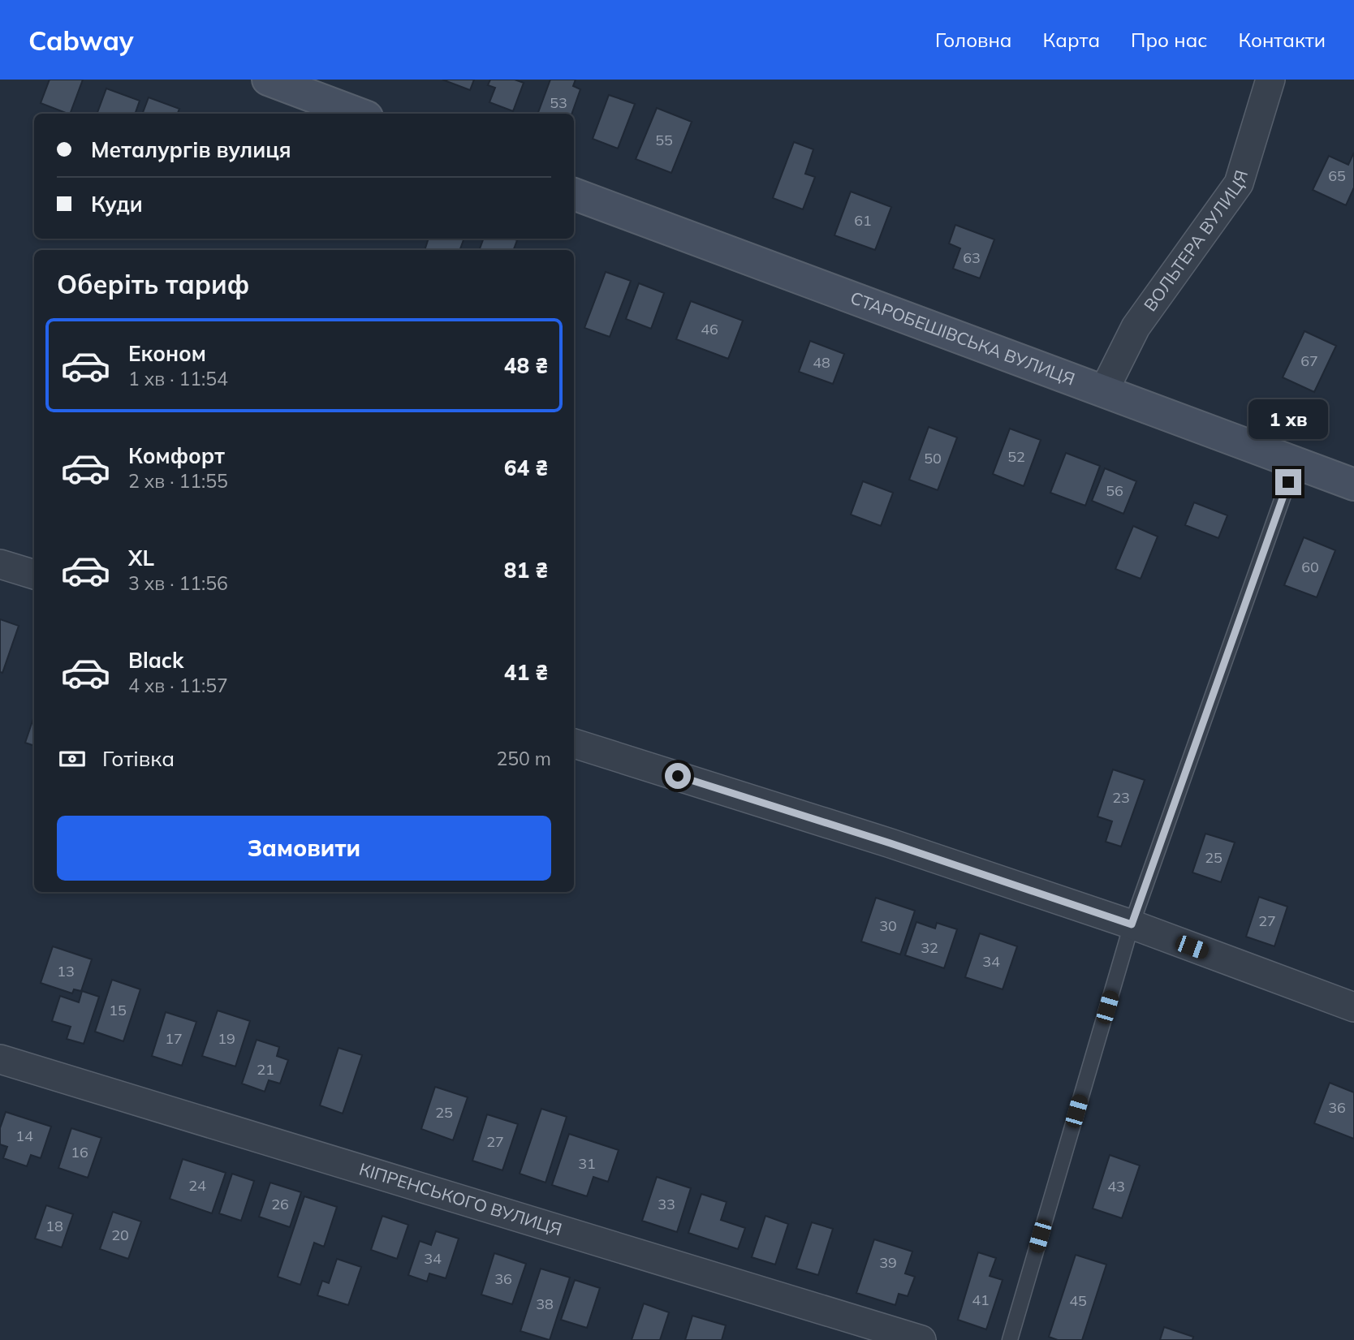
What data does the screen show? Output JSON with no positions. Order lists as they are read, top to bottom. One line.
{"streets":{"main road":["СТАРОБЕШІВСЬКА ВУЛИЦЯ"],"street":["ВОЛЬТЕРА ВУЛИЦЯ","КІПРЕНСЬКОГО ВУЛИЦЯ"]},"crossings":[["ВОЛЬТЕРА ВУЛИЦЯ","СТАРОБЕШІВСЬКА ВУЛИЦЯ"]],"house_numbers":["53","55","65","61","63","46","67","48","52","50","56","60","23","25","27","30","32","34","13","15","17","19","21","36","25","14","27","16","31","24","43","26","33","18","20","34","39","36","41","45","38"],"page":{"header":"Cabway","nav":["Головна","Карта","Про нас","Контакти"],"banner":["Металургів вулиця","Куди"],"heading":"Оберіть тариф","list":[{"name":"Економ","note":"1 хв · 11:54","value":"48 ₴"},{"name":"Комфорт","note":"2 хв · 11:55","value":"64 ₴"},{"name":"XL","note":"3 хв · 11:56","value":"81 ₴"},{"name":"Black","note":"4 хв · 11:57","value":"41 ₴"}],"bubble":"1 хв","pay":["Готівка","250 m"],"buttons":"Замовити"}}
